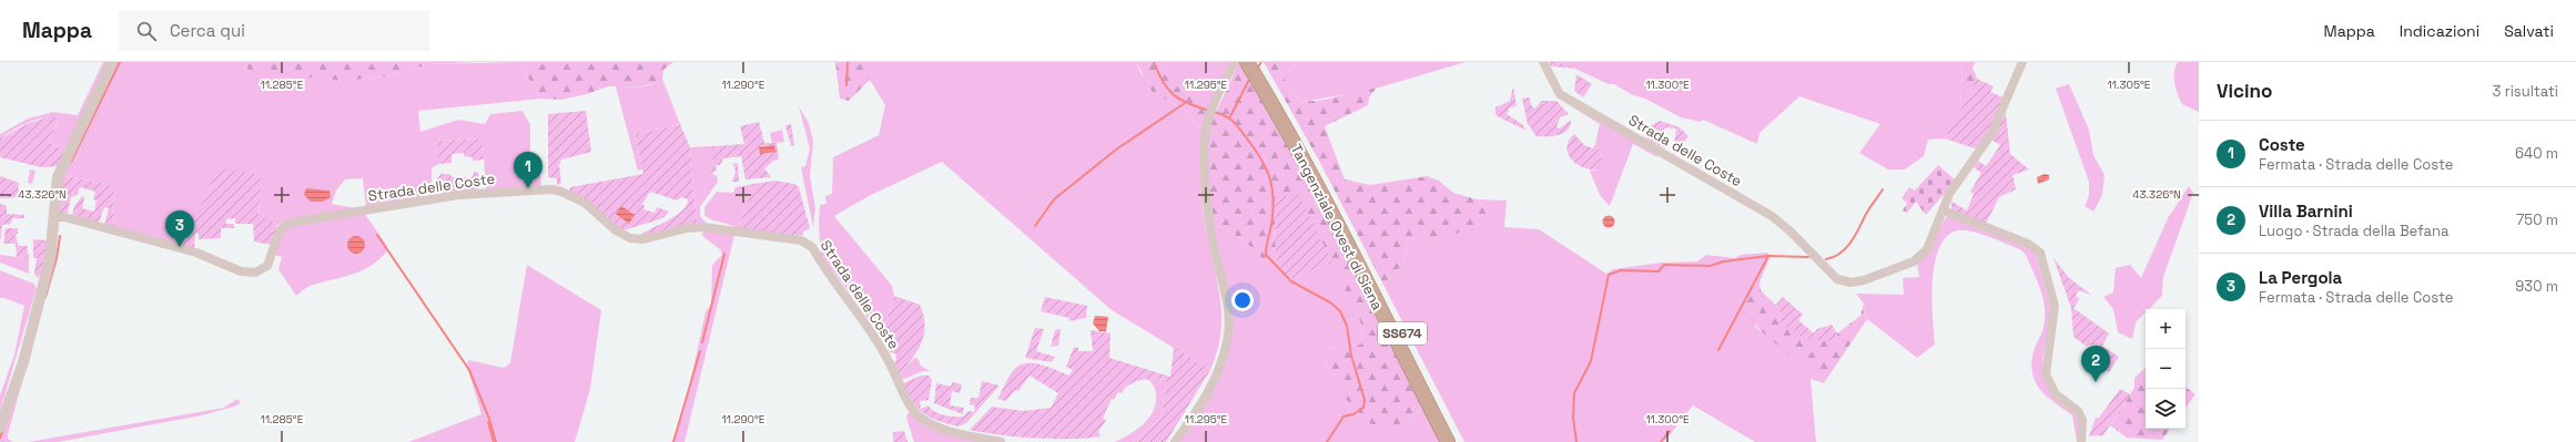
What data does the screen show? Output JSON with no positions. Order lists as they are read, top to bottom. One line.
{"streets":{"highway":["Tangenziale Ovest di Siena","SS674"],"street":["Strada delle Coste"]},"page":{"header":"Mappa","search":"Cerca qui","nav":["Mappa","Indicazioni","Salvati"],"heading":["Vicino","3 risultati"],"list":[{"mark":"1","name":"Coste","note":"Fermata · Strada delle Coste","value":"640 m"},{"mark":"2","name":"Villa Barnini","note":"Luogo · Strada della Befana","value":"750 m"},{"mark":"3","name":"La Pergola","note":"Fermata · Strada delle Coste","value":"930 m"}],"pins":["1","3","2"],"map_buttons":["+","−"]},"coordinates":["11.285°E","11.290°E","11.295°E","11.300°E","11.305°E","43.326°N"]}
